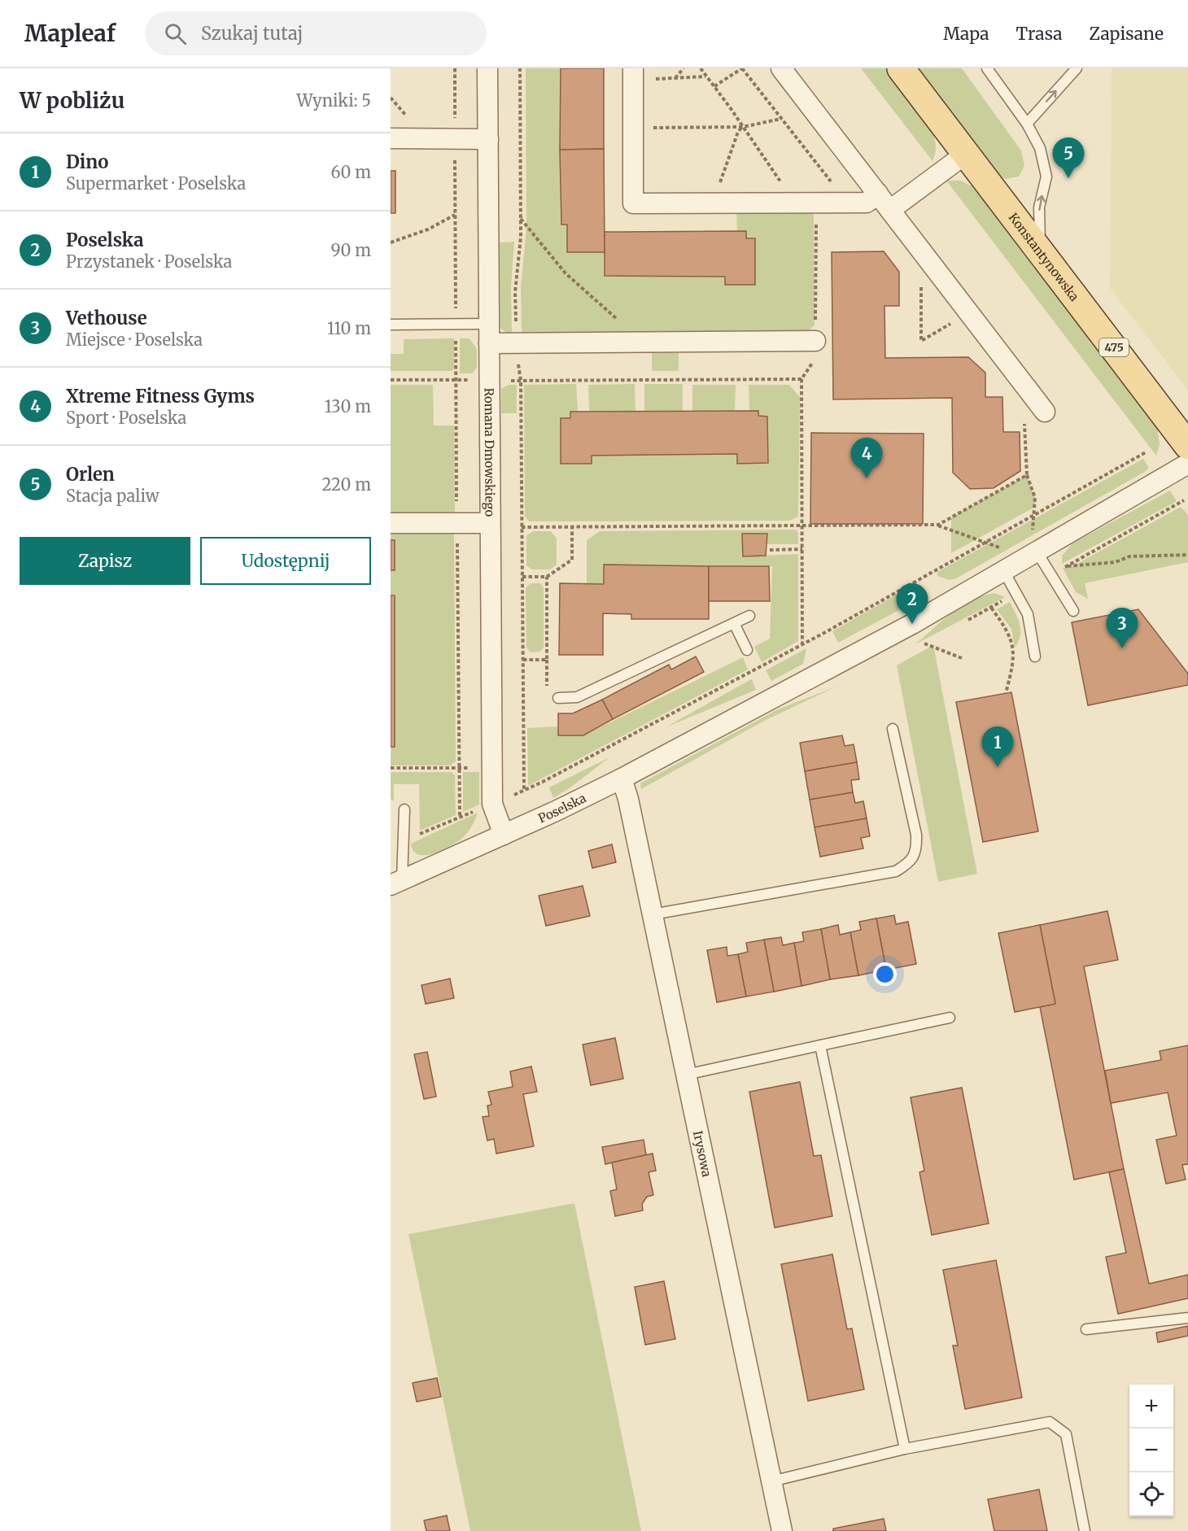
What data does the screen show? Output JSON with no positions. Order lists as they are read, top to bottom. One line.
{"streets":{"main road":["Konstantynowska","475"],"street":["Romana Dmowskiego","Poselska","Irysowa"]},"crossings":[["Romana Dmowskiego","Poselska"],["Poselska","Irysowa"]],"page":{"header":"Mapleaf","search":"Szukaj tutaj","nav":["Mapa","Trasa","Zapisane"],"heading":["W pobliżu","Wyniki: 5"],"list":[{"mark":"1","name":"Dino","note":"Supermarket · Poselska","value":"60 m"},{"mark":"2","name":"Poselska","note":"Przystanek · Poselska","value":"90 m"},{"mark":"3","name":"Vethouse","note":"Miejsce · Poselska","value":"110 m"},{"mark":"4","name":"Xtreme Fitness Gyms","note":"Sport · Poselska","value":"130 m"},{"mark":"5","name":"Orlen","note":"Stacja paliw","value":"220 m"}],"pins":["5","4","2","3","1"],"buttons":["Zapisz","Udostępnij"],"map_buttons":["+","−"]}}
